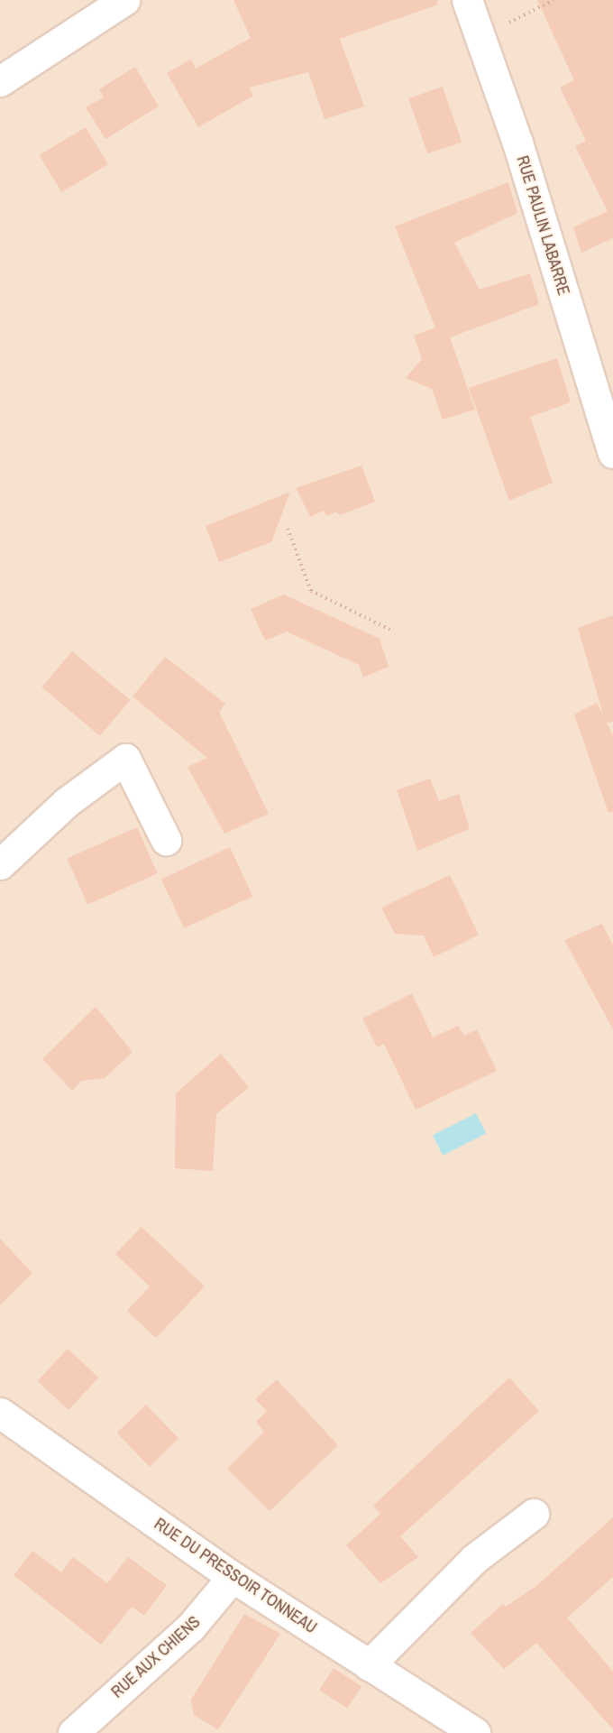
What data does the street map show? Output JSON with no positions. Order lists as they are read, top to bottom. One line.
{"streets":{"street":["RUE PAULIN LABARRE","RUE DU PRESSOIR TONNEAU","RUE AUX CHIENS"]},"crossings":[["RUE DU PRESSOIR TONNEAU","RUE AUX CHIENS"]]}
